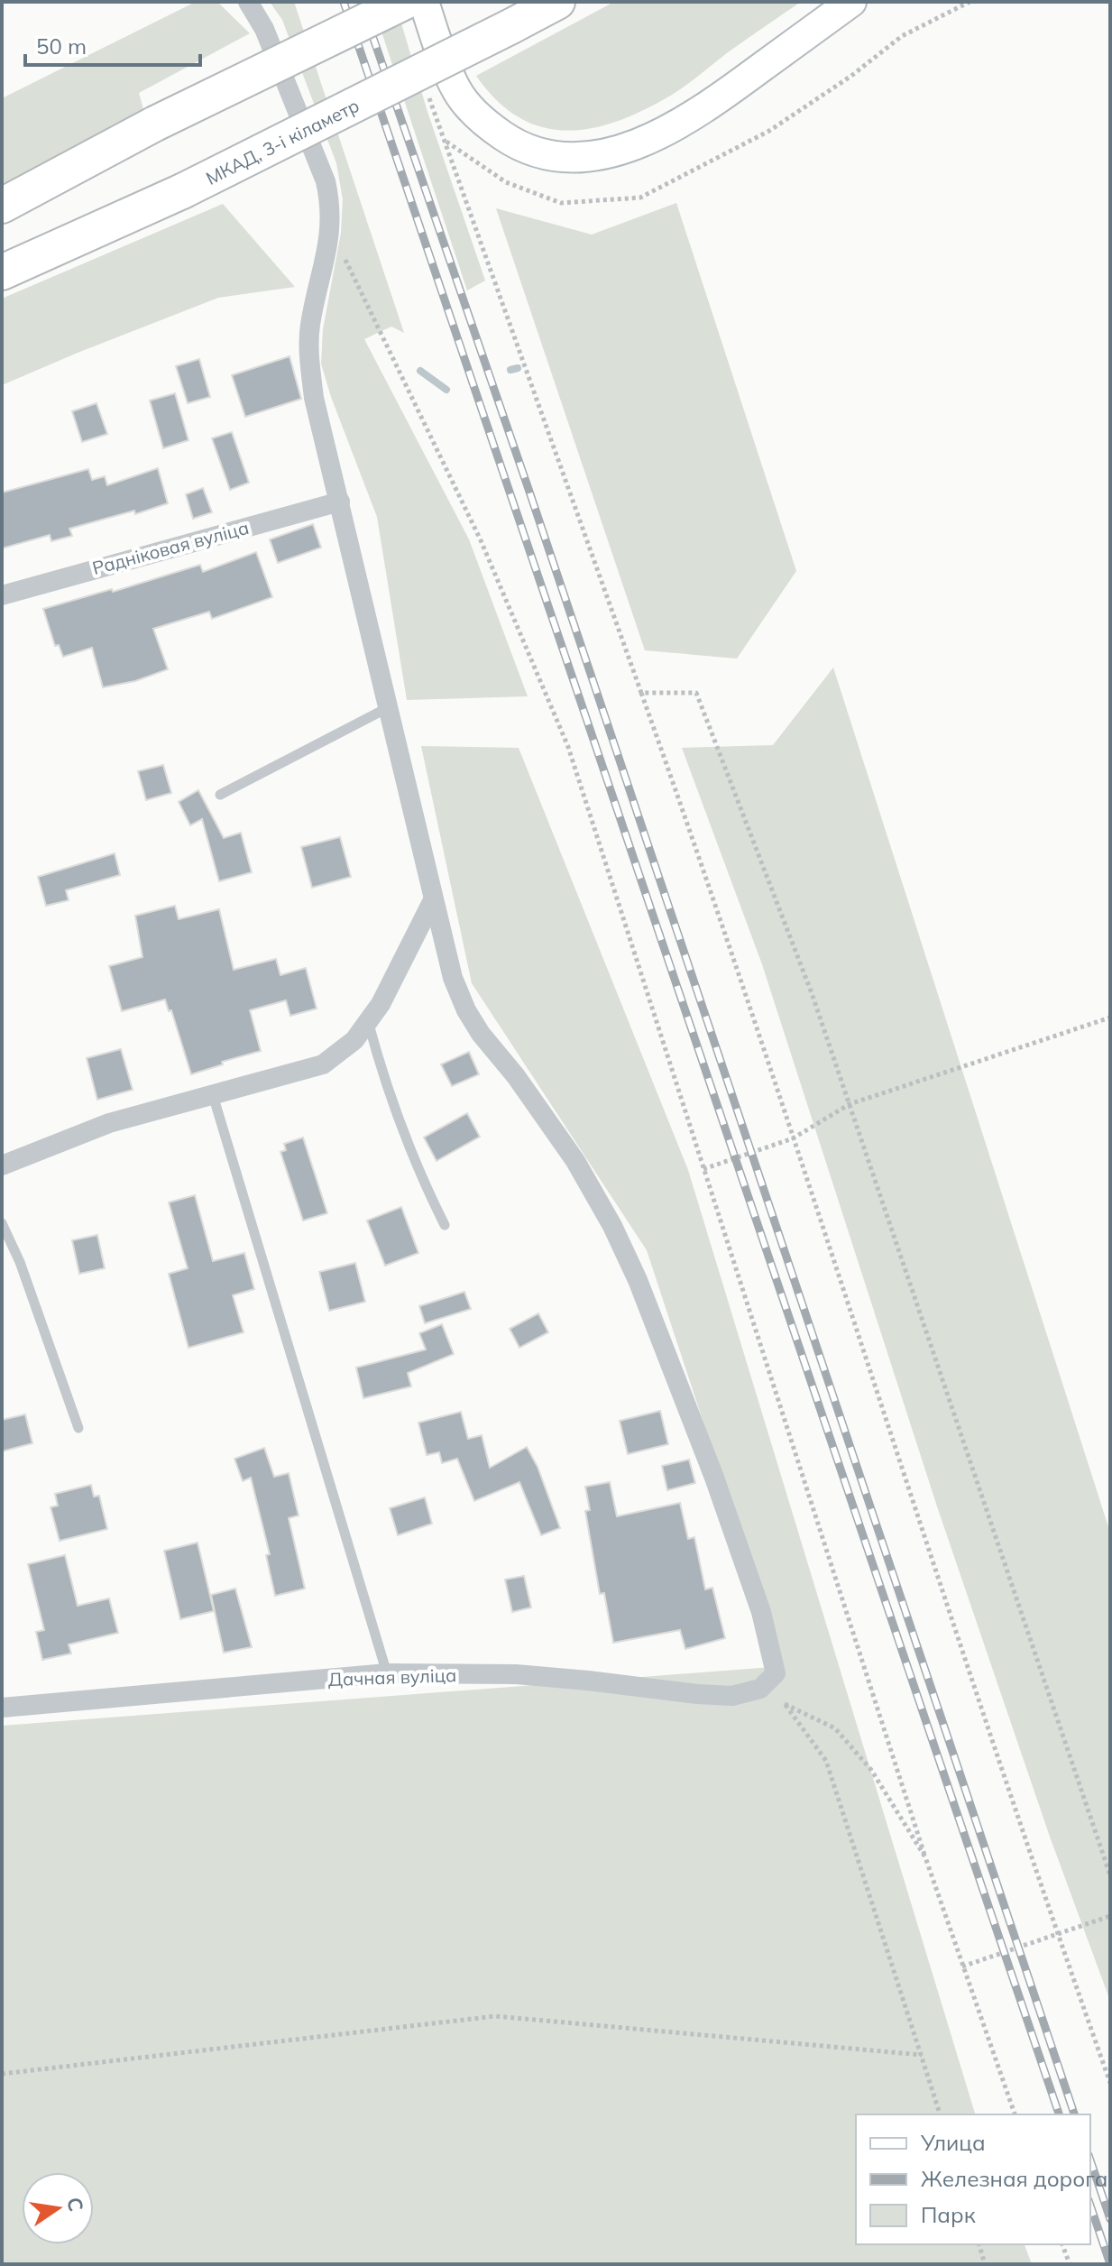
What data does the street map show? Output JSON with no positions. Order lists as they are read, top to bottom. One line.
{"streets":{"highway":["МКАД, 3-і кіламетр"],"street":["Радніковая вуліца","Дачная вуліца"]},"legend":["Улица","Железная дорога","Парк"],"scale_bar":"50 m","north":"right"}
